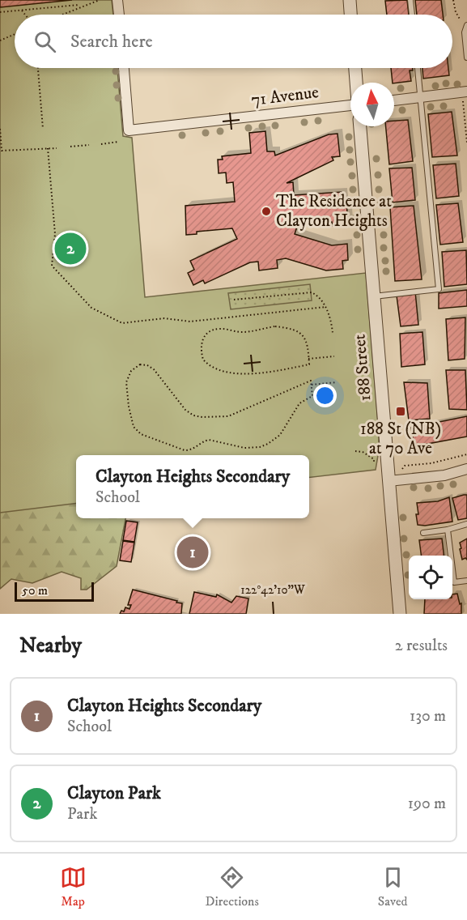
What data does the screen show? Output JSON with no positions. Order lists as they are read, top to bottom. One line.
{"streets":{"street":["71 Avenue","188 Street"]},"places":{"other":["The Residence at Clayton Heights"],"transit":["188 St (NB) at 70 Ave"]},"scale_bar":"50 m","north":"top","page":{"search":"Search here","pins":["2","1"],"popup":["Clayton Heights Secondary","School"],"scale":"50 m","heading":["Nearby","2 results"],"list":[{"mark":"1","name":"Clayton Heights Secondary","note":"School","value":"130 m"},{"mark":"2","name":"Clayton Park","note":"Park","value":"190 m"}],"nav":["Map","Directions","Saved"]},"coordinates":["122°42'10\"W"]}
